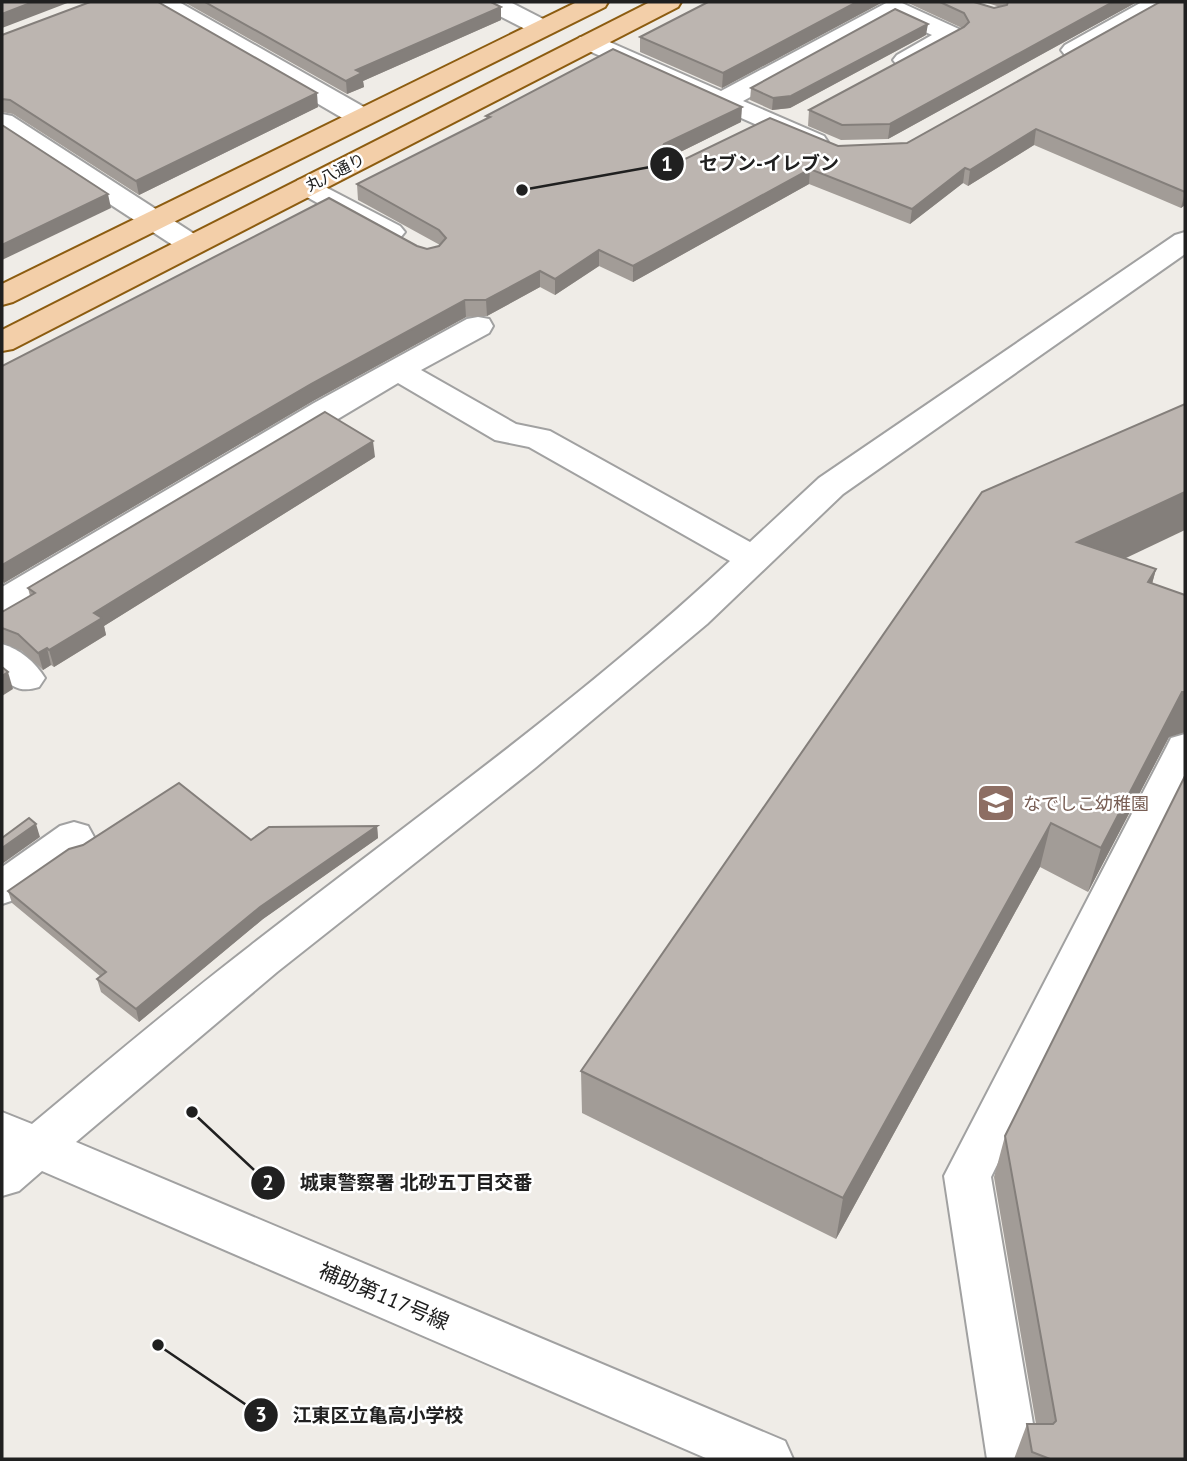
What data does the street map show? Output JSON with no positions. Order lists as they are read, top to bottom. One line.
{"streets":{"main road":["丸八通り"],"street":["補助第117号線"]},"places":{"other":["セブン-イレブン","城東警察署 北砂五丁目交番","江東区立亀高小学校"],"school or university":["なでしこ幼稚園"]}}
